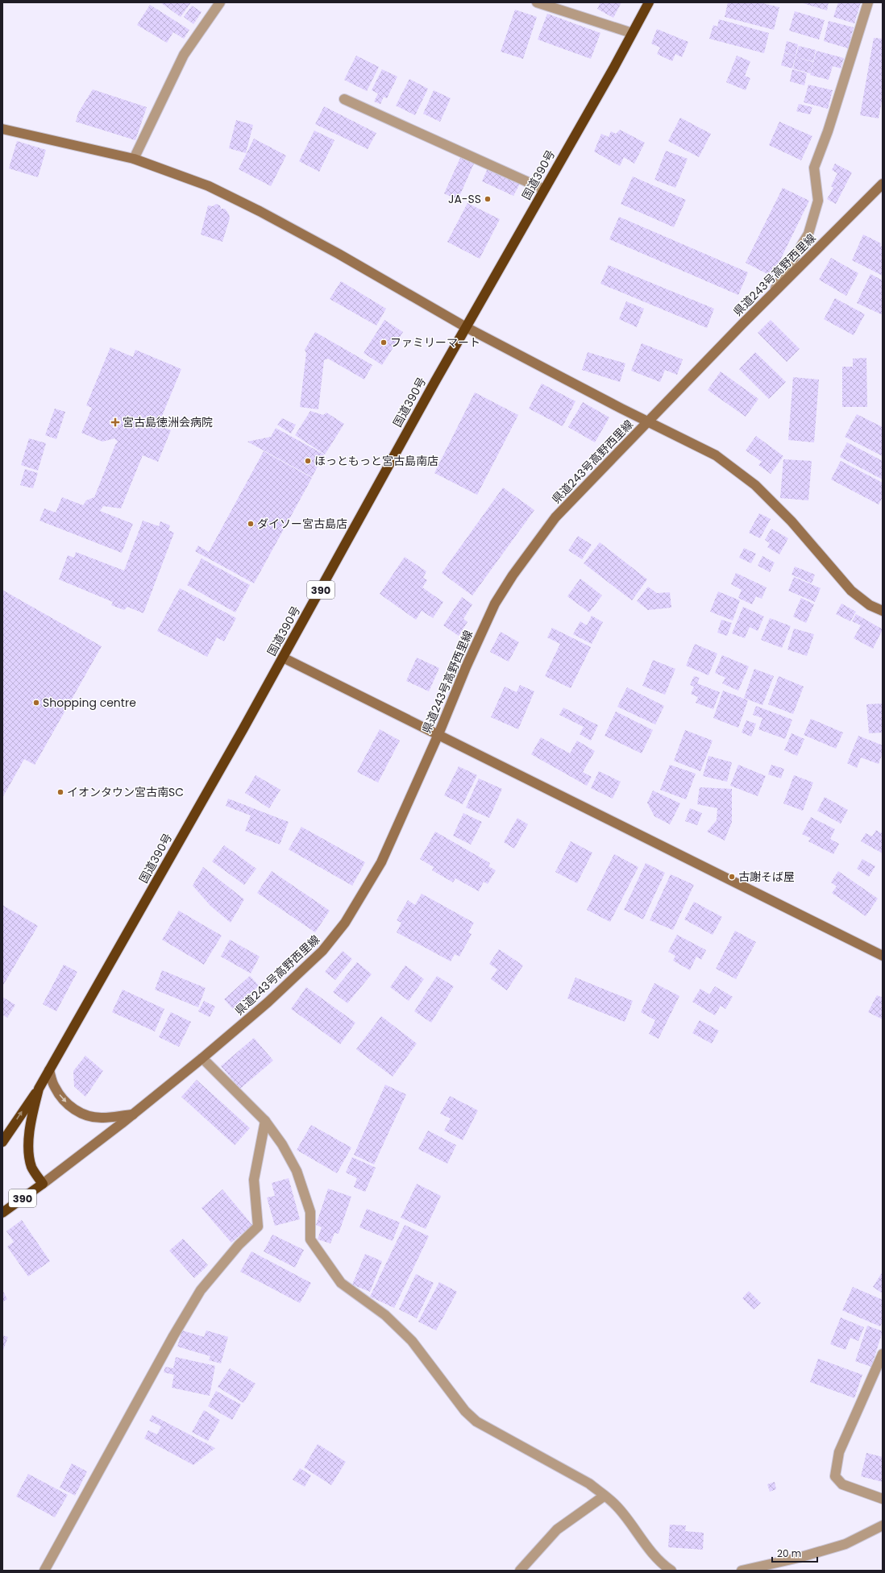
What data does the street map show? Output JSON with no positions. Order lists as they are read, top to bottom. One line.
{"streets":{"highway":["国道390号","390"],"street":["県道243号高野西里線"]},"crossings":[["国道390号","県道243号高野西里線"],["国道390号","390"],["県道243号高野西里線","390"]],"places":{"other":["JA-SS","ファミリーマート","ほっともっと宮古島南店","ダイソー宮古島店","Shopping centre","イオンタウン宮古南SC","古謝そば屋"],"health":["宮古島徳洲会病院"]},"scale_bar":"20 m"}
